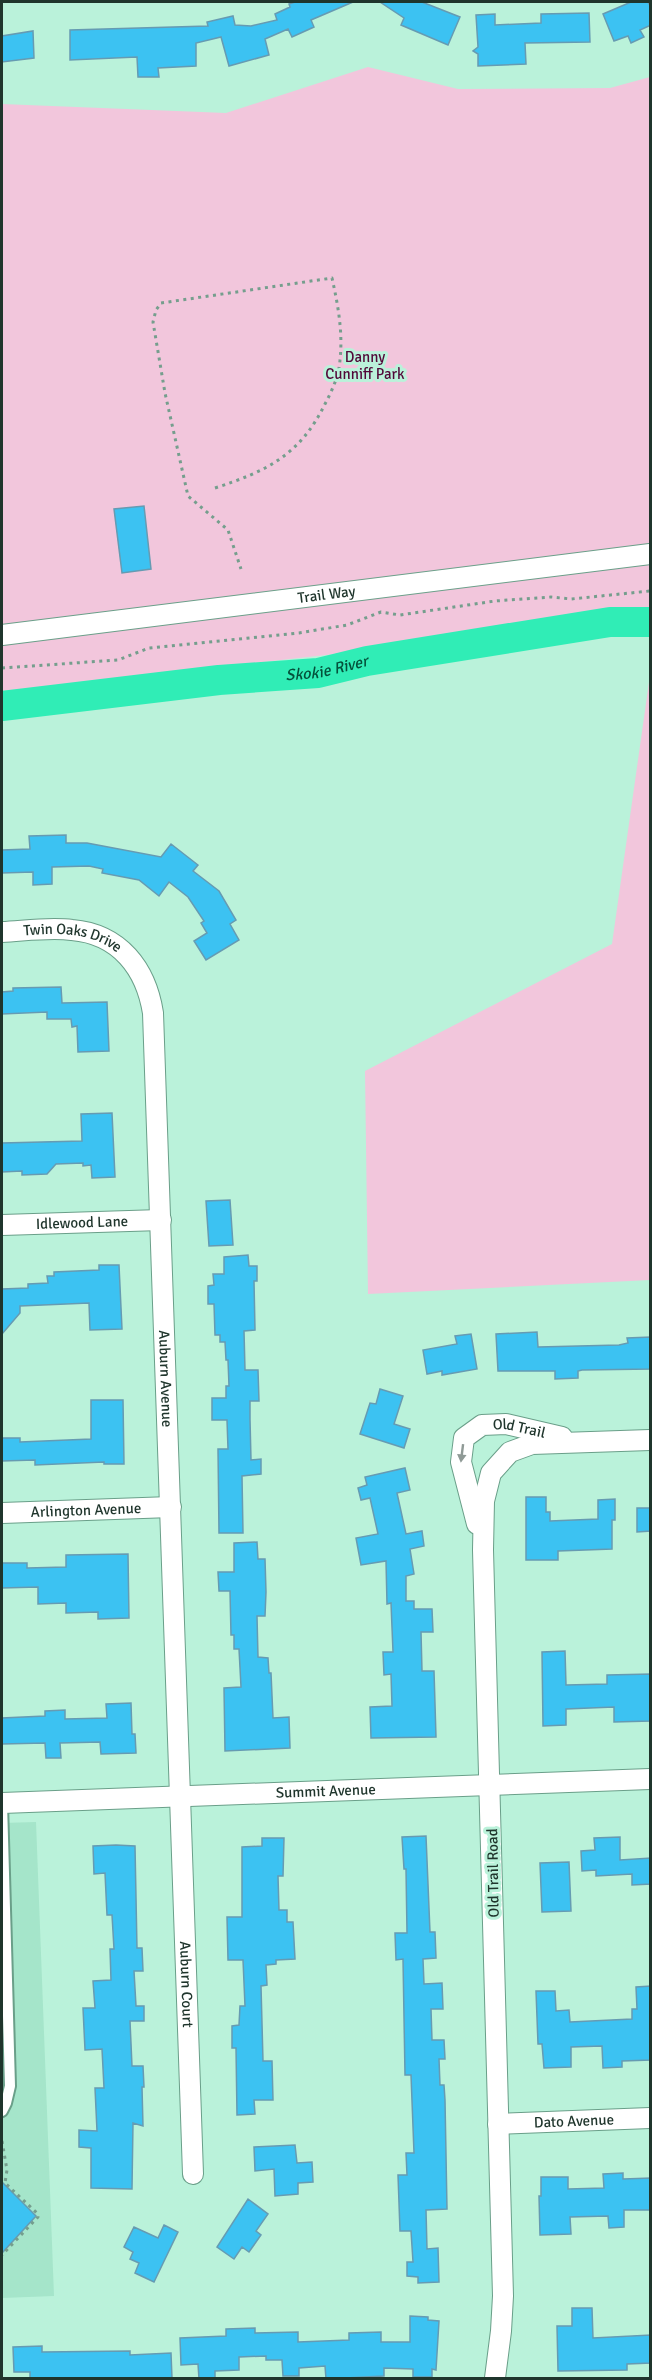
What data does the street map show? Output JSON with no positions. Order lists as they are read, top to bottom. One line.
{"streets":{"street":["Trail Way","Twin Oaks Drive","Idlewood Lane","Auburn Avenue","Old Trail","Arlington Avenue","Summit Avenue","Old Trail Road","Auburn Court","Dato Avenue"]},"crossings":[["Twin Oaks Drive","Auburn Avenue"],["Idlewood Lane","Auburn Avenue"],["Auburn Avenue","Arlington Avenue"],["Auburn Avenue","Summit Avenue"],["Auburn Avenue","Auburn Court"],["Old Trail","Old Trail Road"],["Summit Avenue","Old Trail Road"],["Summit Avenue","Auburn Court"],["Old Trail Road","Dato Avenue"]],"water":["Skokie River"],"parks":["Danny Cunniff Park"]}
